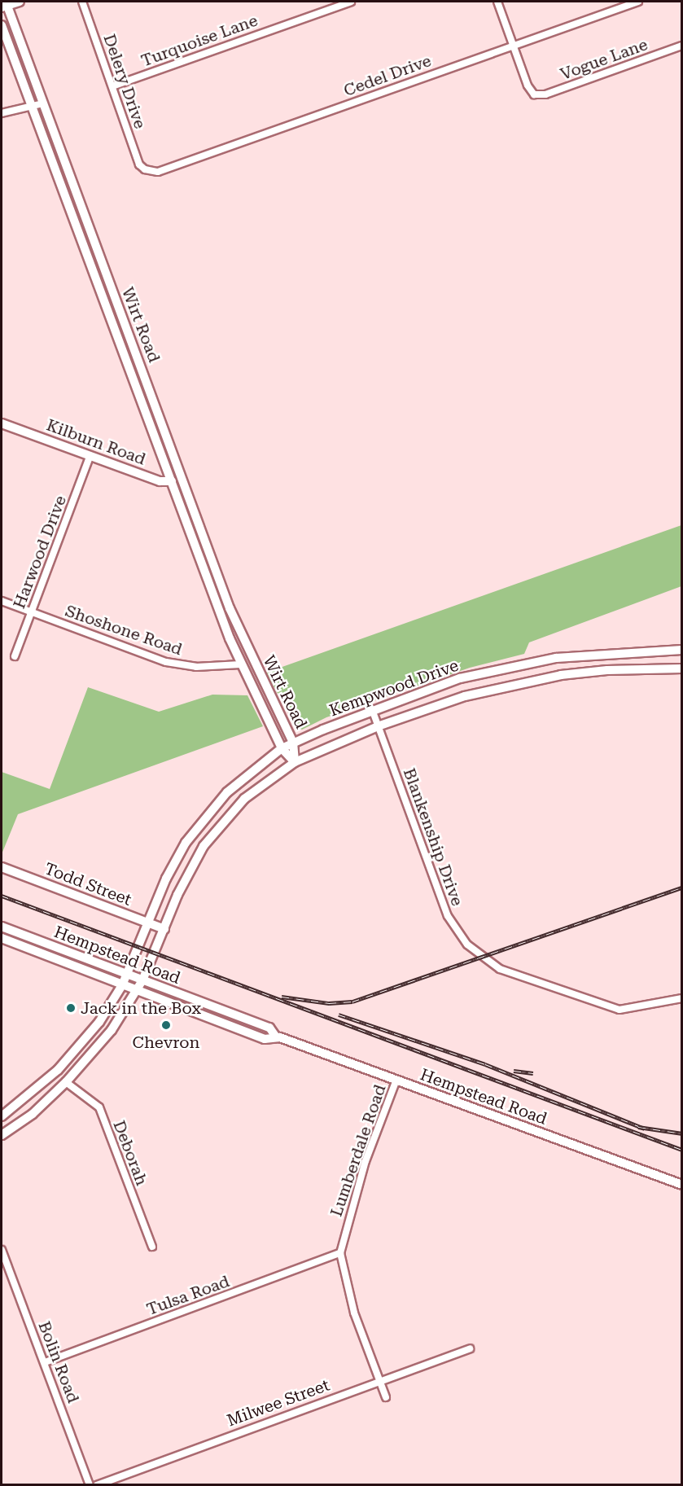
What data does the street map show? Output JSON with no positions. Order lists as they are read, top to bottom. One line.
{"streets":{"main road":["Wirt Road","Kilburn Road","Kempwood Drive","Todd Street","Hempstead Road"],"street":["Turquoise Lane","Vogue Lane","Cedel Drive","Delery Drive","Harwood Drive","Shoshone Road","Blankenship Drive","Lumberdale Road","Deborah","Tulsa Road","Bolin Road","Milwee Street"]},"crossings":[["Turquoise Lane","Delery Drive"],["Vogue Lane","Cedel Drive"],["Cedel Drive","Delery Drive"],["Wirt Road","Kilburn Road"],["Wirt Road","Shoshone Road"],["Wirt Road","Kempwood Drive"],["Kilburn Road","Harwood Drive"],["Harwood Drive","Shoshone Road"],["Kempwood Drive","Blankenship Drive"],["Kempwood Drive","Todd Street"],["Kempwood Drive","Hempstead Road"],["Kempwood Drive","Deborah"],["Hempstead Road","Lumberdale Road"],["Lumberdale Road","Tulsa Road"],["Lumberdale Road","Milwee Street"],["Tulsa Road","Bolin Road"]],"places":["Jack in the Box","Chevron"]}
